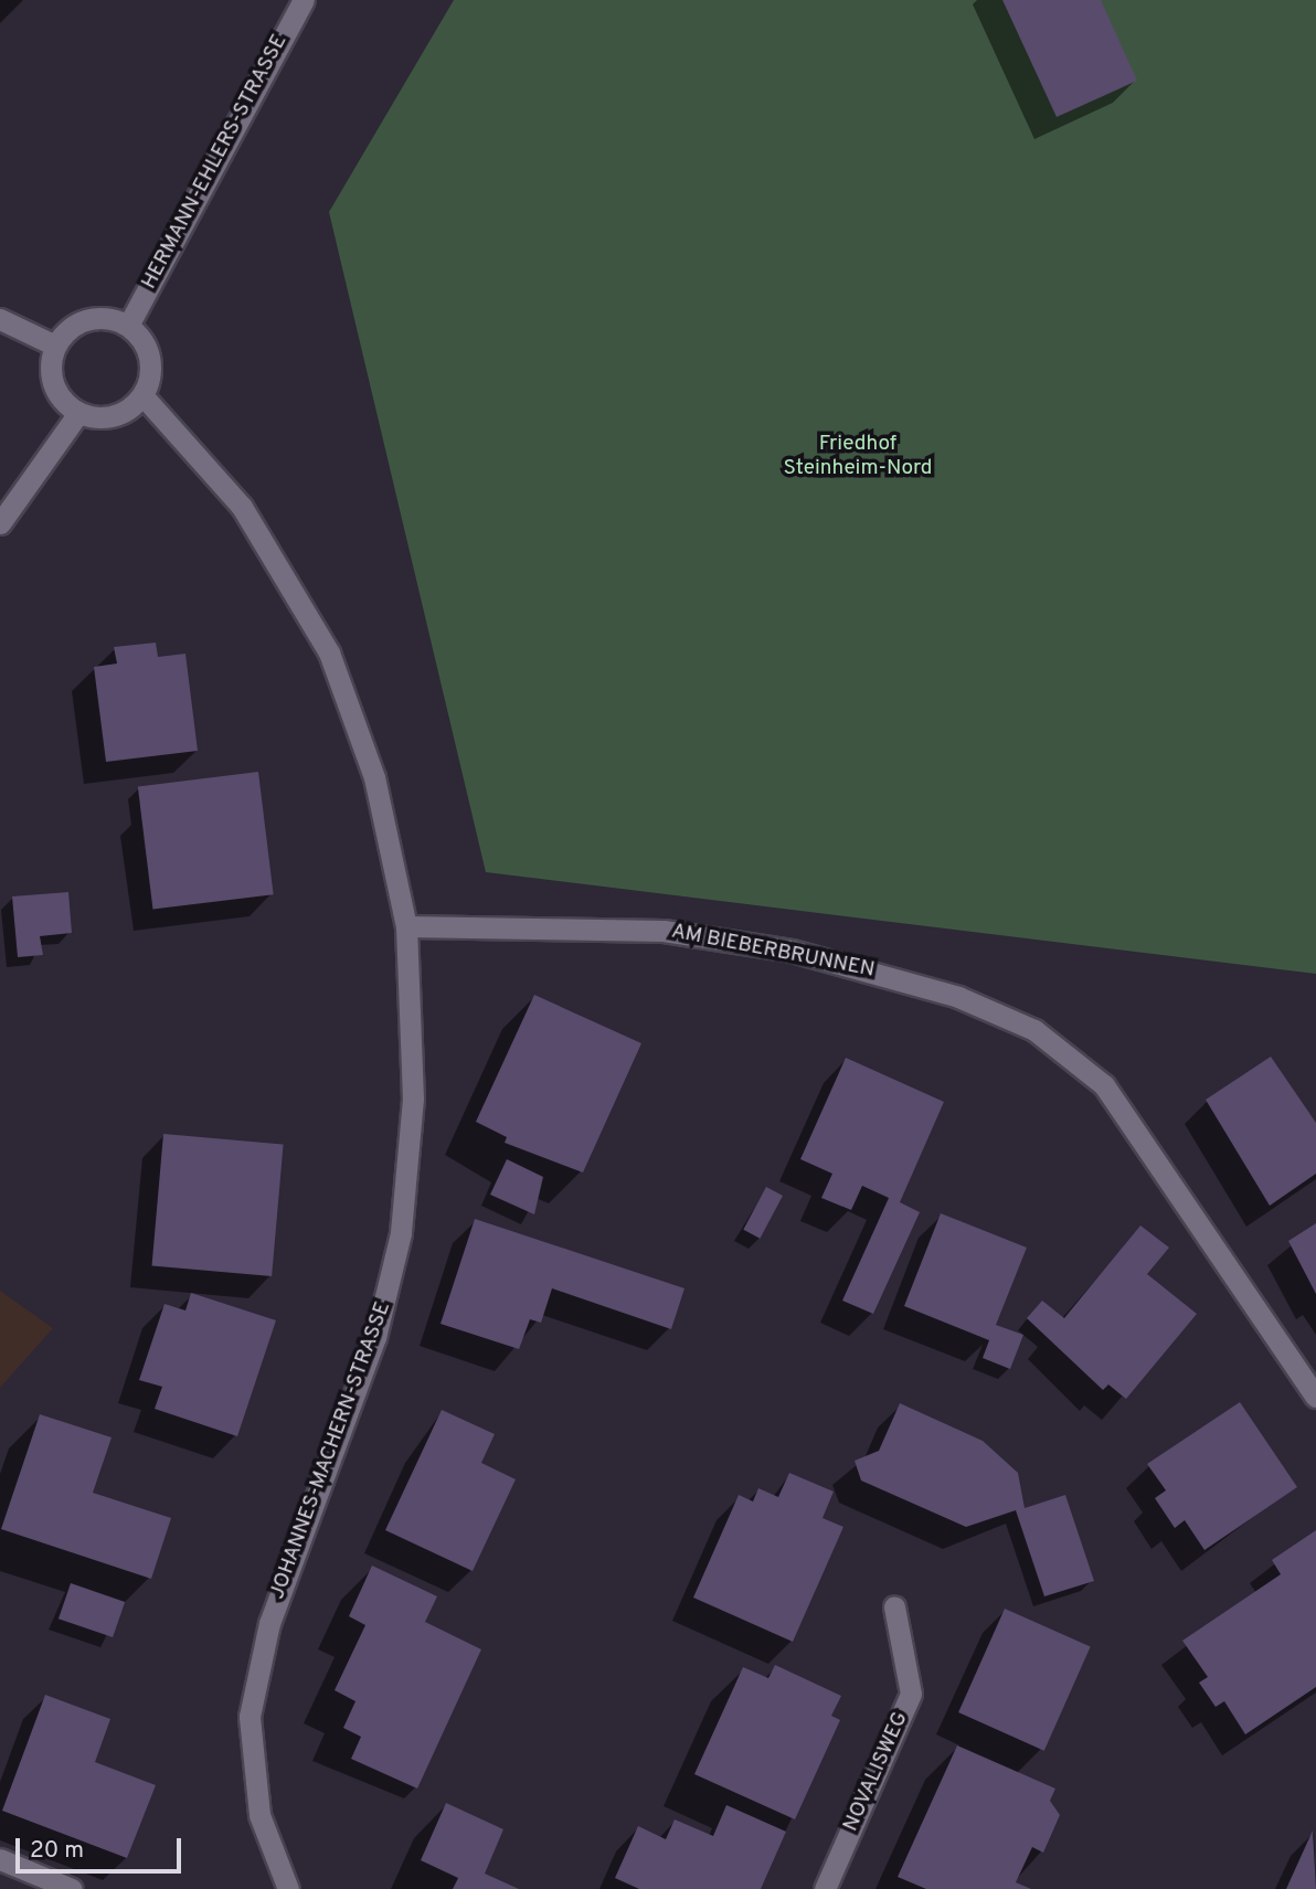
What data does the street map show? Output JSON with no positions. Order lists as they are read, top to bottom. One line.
{"streets":{"street":["HERMANN-EHLERS-STRASSE","AM BIEBERBRUNNEN","JOHANNES-MACHERN-STRASSE","NOVALISWEG"]},"crossings":[["HERMANN-EHLERS-STRASSE","JOHANNES-MACHERN-STRASSE"],["AM BIEBERBRUNNEN","JOHANNES-MACHERN-STRASSE"]],"parks":["Friedhof Steinheim-Nord"],"scale_bar":"20 m"}
